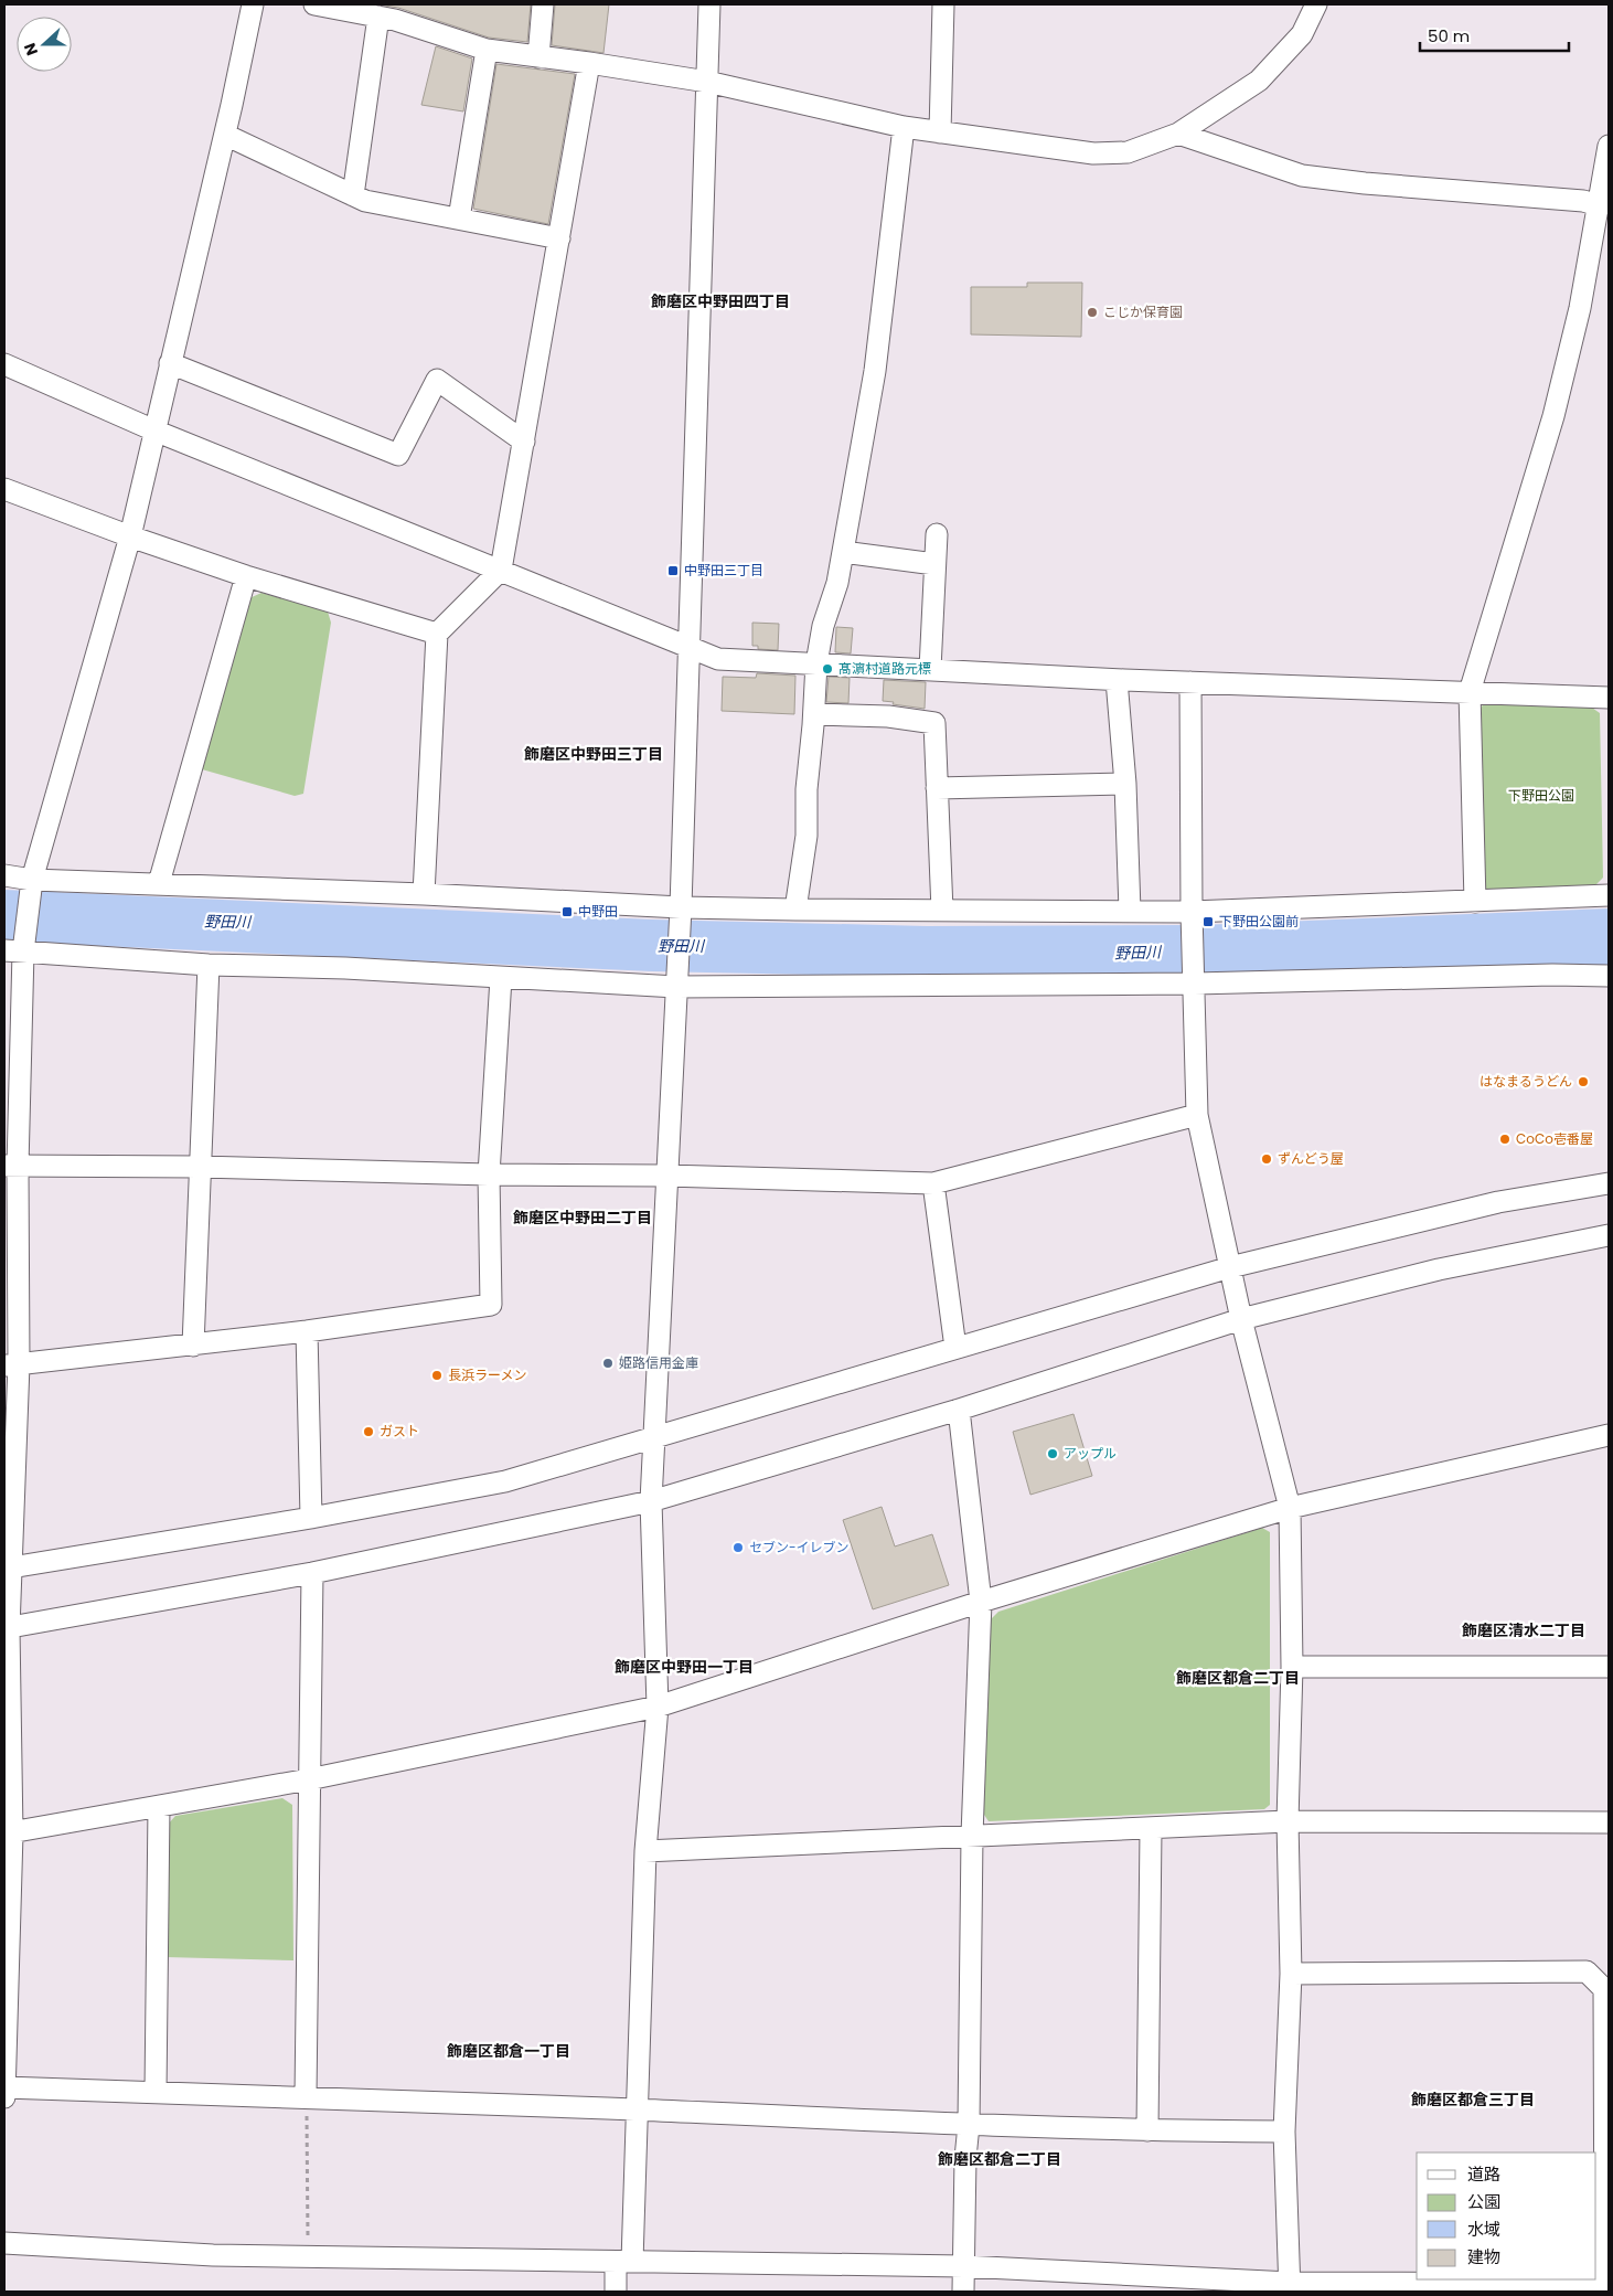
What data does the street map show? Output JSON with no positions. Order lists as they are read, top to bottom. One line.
{"districts":["飾磨区中野田四丁目","飾磨区中野田三丁目","飾磨区中野田二丁目","飾磨区清水二丁目","飾磨区中野田一丁目","飾磨区都倉二丁目","飾磨区都倉一丁目","飾磨区都倉三丁目","飾磨区都倉二丁目"],"water":["野田川"],"parks":["下野田公園"],"places":{"other":["こじか保育園","髙濵村道路元標","はなまるうどん","CoCo壱番屋","ずんどう屋","姫路信用金庫","長浜ラーメン","ガスト","アップル","セブン-イレブン"],"transit":["中野田三丁目","中野田","下野田公園前"]},"legend":["道路","公園","水域","建物"],"scale_bar":"50 m","north":"left"}
